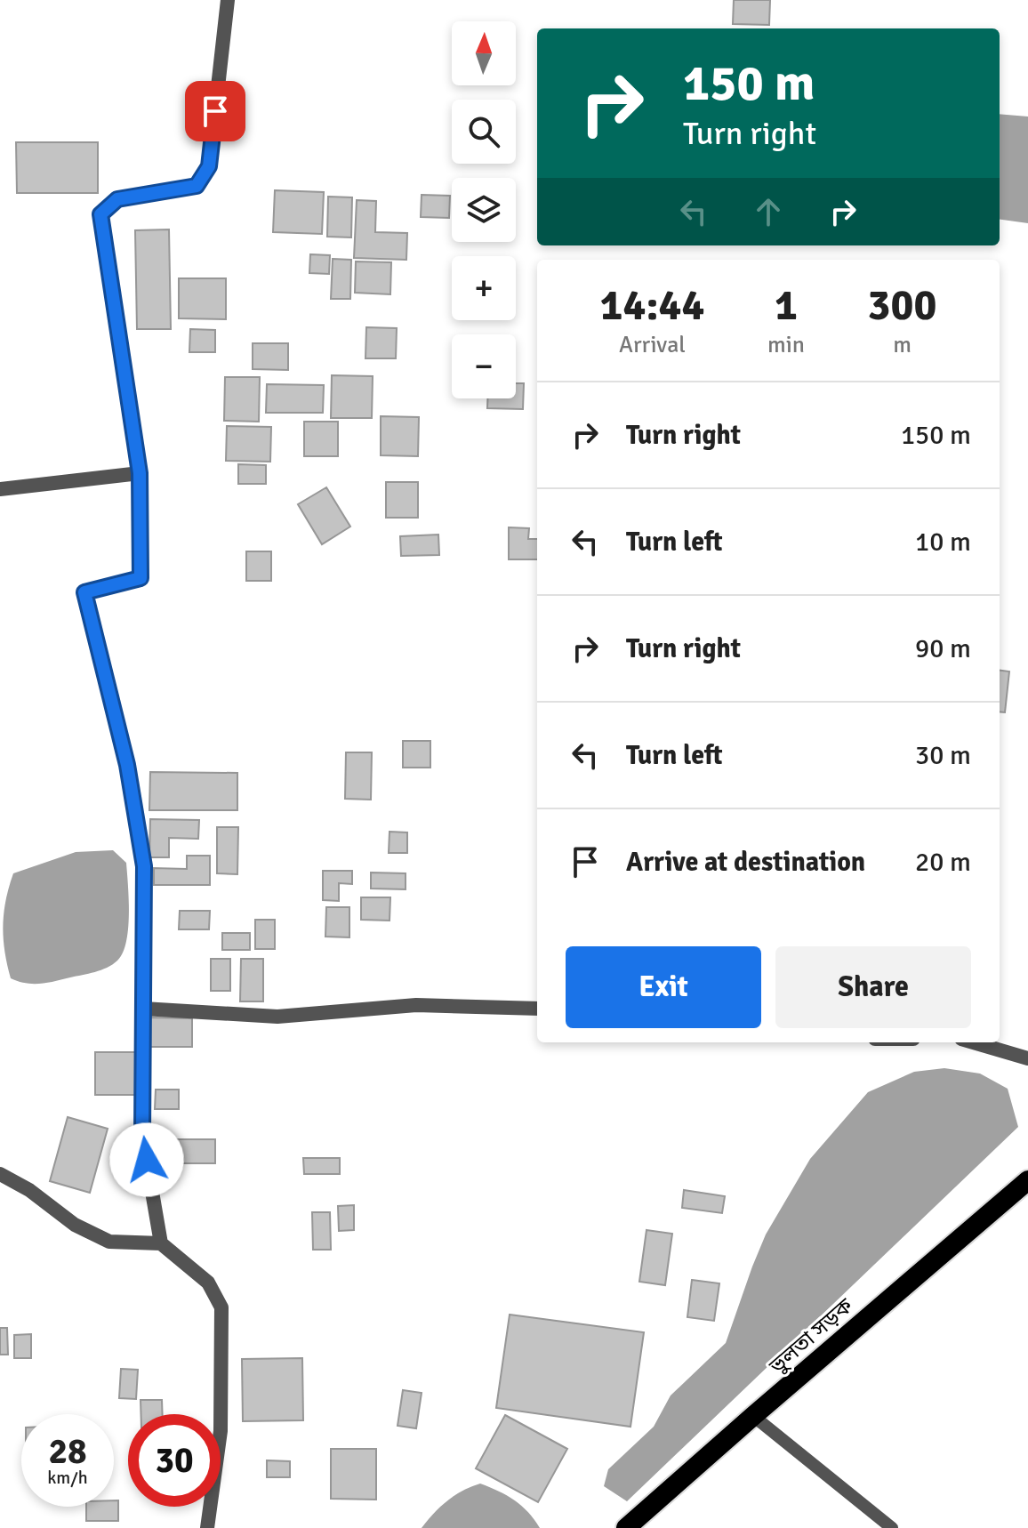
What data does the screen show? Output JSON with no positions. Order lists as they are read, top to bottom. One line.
{"streets":{"highway":["ভুলতা সড়ক"]},"north":"top","page":{"map_buttons":["+","−"],"turn":["150 m","Turn right"],"eta":["14:44","Arrival","1","min","300","m"],"list":[{"name":"Turn right","value":"150 m"},{"name":"Turn left","value":"10 m"},{"name":"Turn right","value":"90 m"},{"name":"Turn left","value":"30 m"},{"name":"Arrive at destination","value":"20 m"}],"buttons":["Exit","Share"],"speed":"28 km/h","limit":"30"}}
